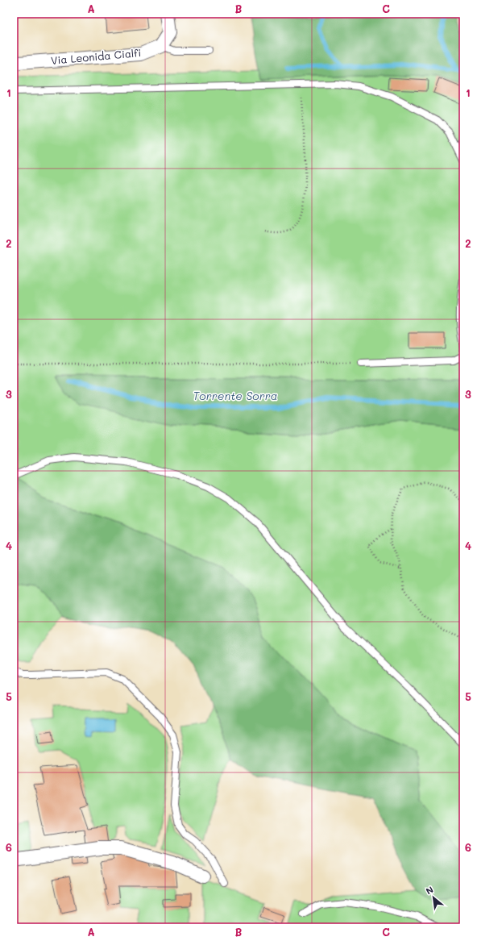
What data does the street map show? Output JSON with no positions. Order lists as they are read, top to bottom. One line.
{"streets":{"street":["Via Leonida Cialfi"]},"water":["Torrente Sorra"],"north":"top left","grid":{"columns":["A","B","C"],"rows":["1","2","3","4","5","6"]}}
